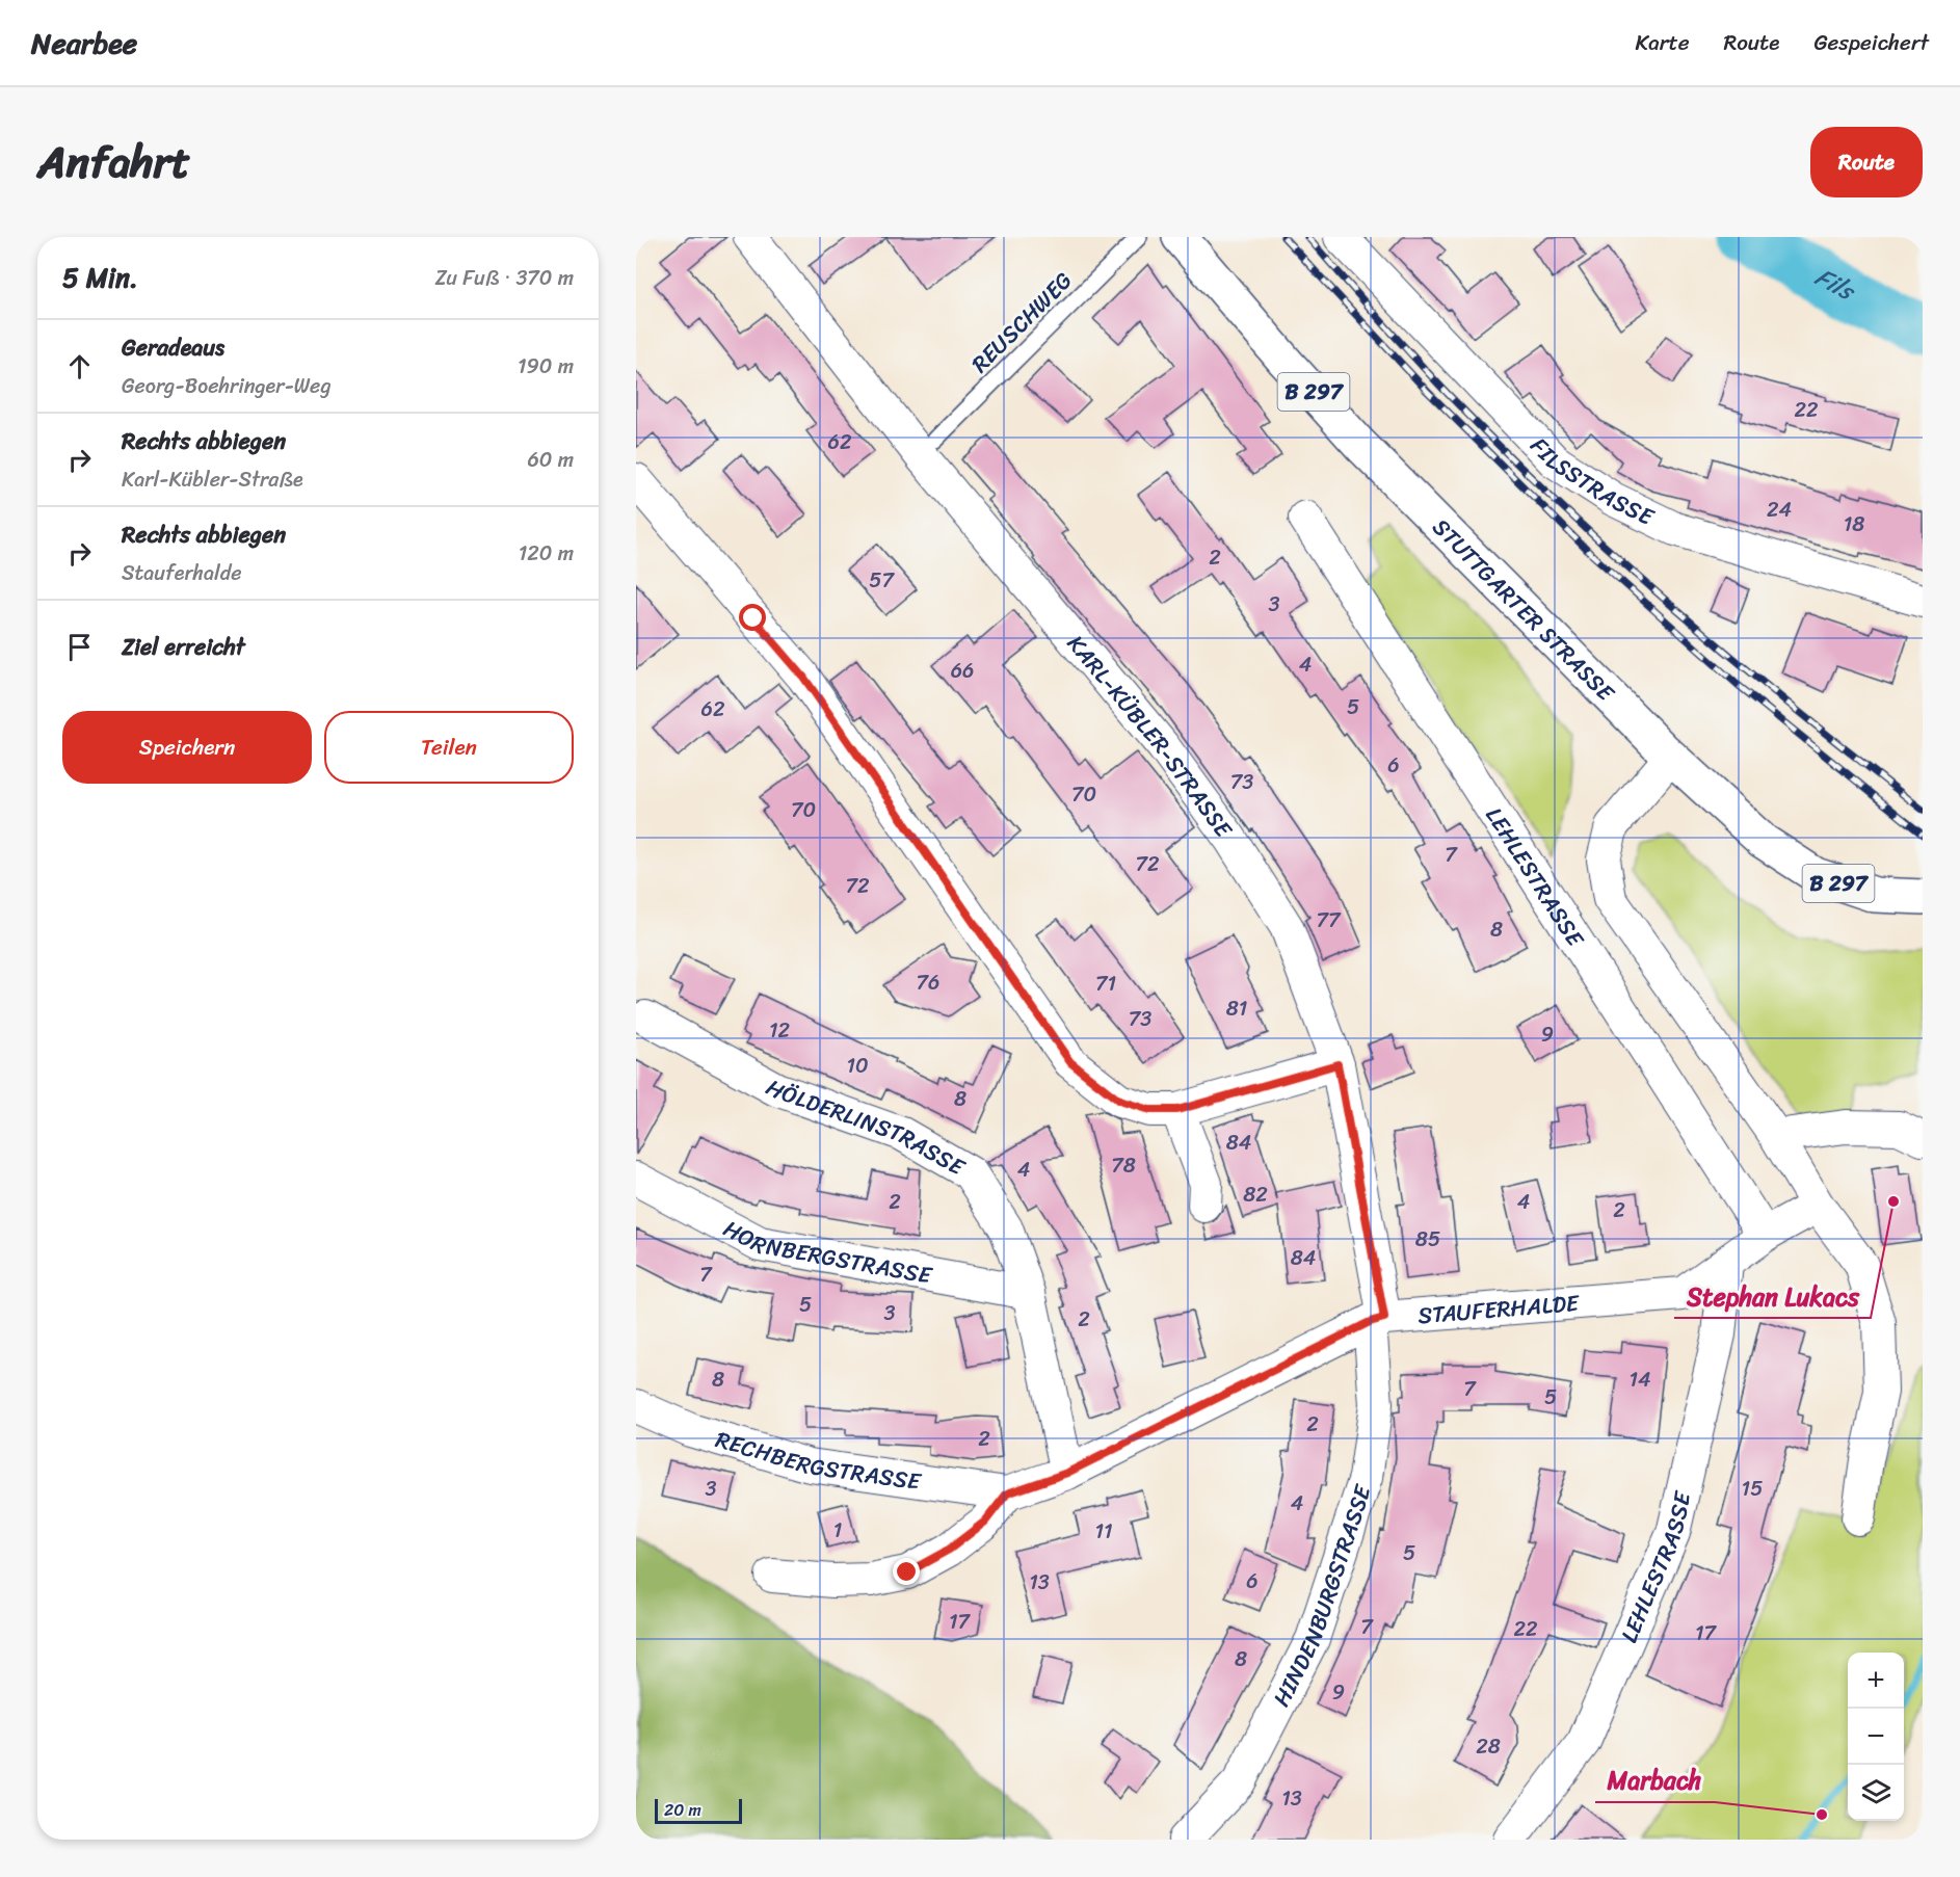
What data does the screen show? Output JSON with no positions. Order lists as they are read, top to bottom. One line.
{"streets":{"main road":["B 297","STUTTGARTER STRASSE"],"street":["FILSSTRASSE","KARL-KÜBLER-STRASSE","LEHLESTRASSE","HÖLDERLINSTRASSE","HORNBERGSTRASSE","STAUFERHALDE","RECHBERGSTRASSE","HINDENBURGSTRASSE"],"lane":["REUSCHWEG"]},"crossings":[["KARL-KÜBLER-STRASSE","STAUFERHALDE"],["KARL-KÜBLER-STRASSE","HINDENBURGSTRASSE"],["LEHLESTRASSE","STAUFERHALDE"],["HÖLDERLINSTRASSE","HORNBERGSTRASSE"],["HÖLDERLINSTRASSE","STAUFERHALDE"],["STAUFERHALDE","RECHBERGSTRASSE"],["STAUFERHALDE","HINDENBURGSTRASSE"]],"water":["Fils"],"places":["Stephan Lukacs","Marbach"],"house_numbers":["22","62","24","18","2","57","3","4","66","5","62","6","73","70","70","7","72","72","77","8","76","71","81","73","12","9","10","8","84","78","4","82","2","4","2","85","84","7","5","3","2","8","14","7","5","2","2","3","15","4","1","11","5","6","13","17","7","22","17","8","9","28","13"],"scale_bar":"20 m","page":{"header":"Nearbee","nav":["Karte","Route","Gespeichert"],"title":"Anfahrt","buttons":["Route",["Speichern","Teilen"]],"heading":["5 Min.","Zu Fuß · 370 m"],"list":[["Geradeaus","Georg-Boehringer-Weg","190 m"],["Rechts abbiegen","Karl-Kübler-Straße","60 m"],["Rechts abbiegen","Stauferhalde","120 m"],"Ziel erreicht"],"map_buttons":["+","−"],"scale":"20 m"}}
